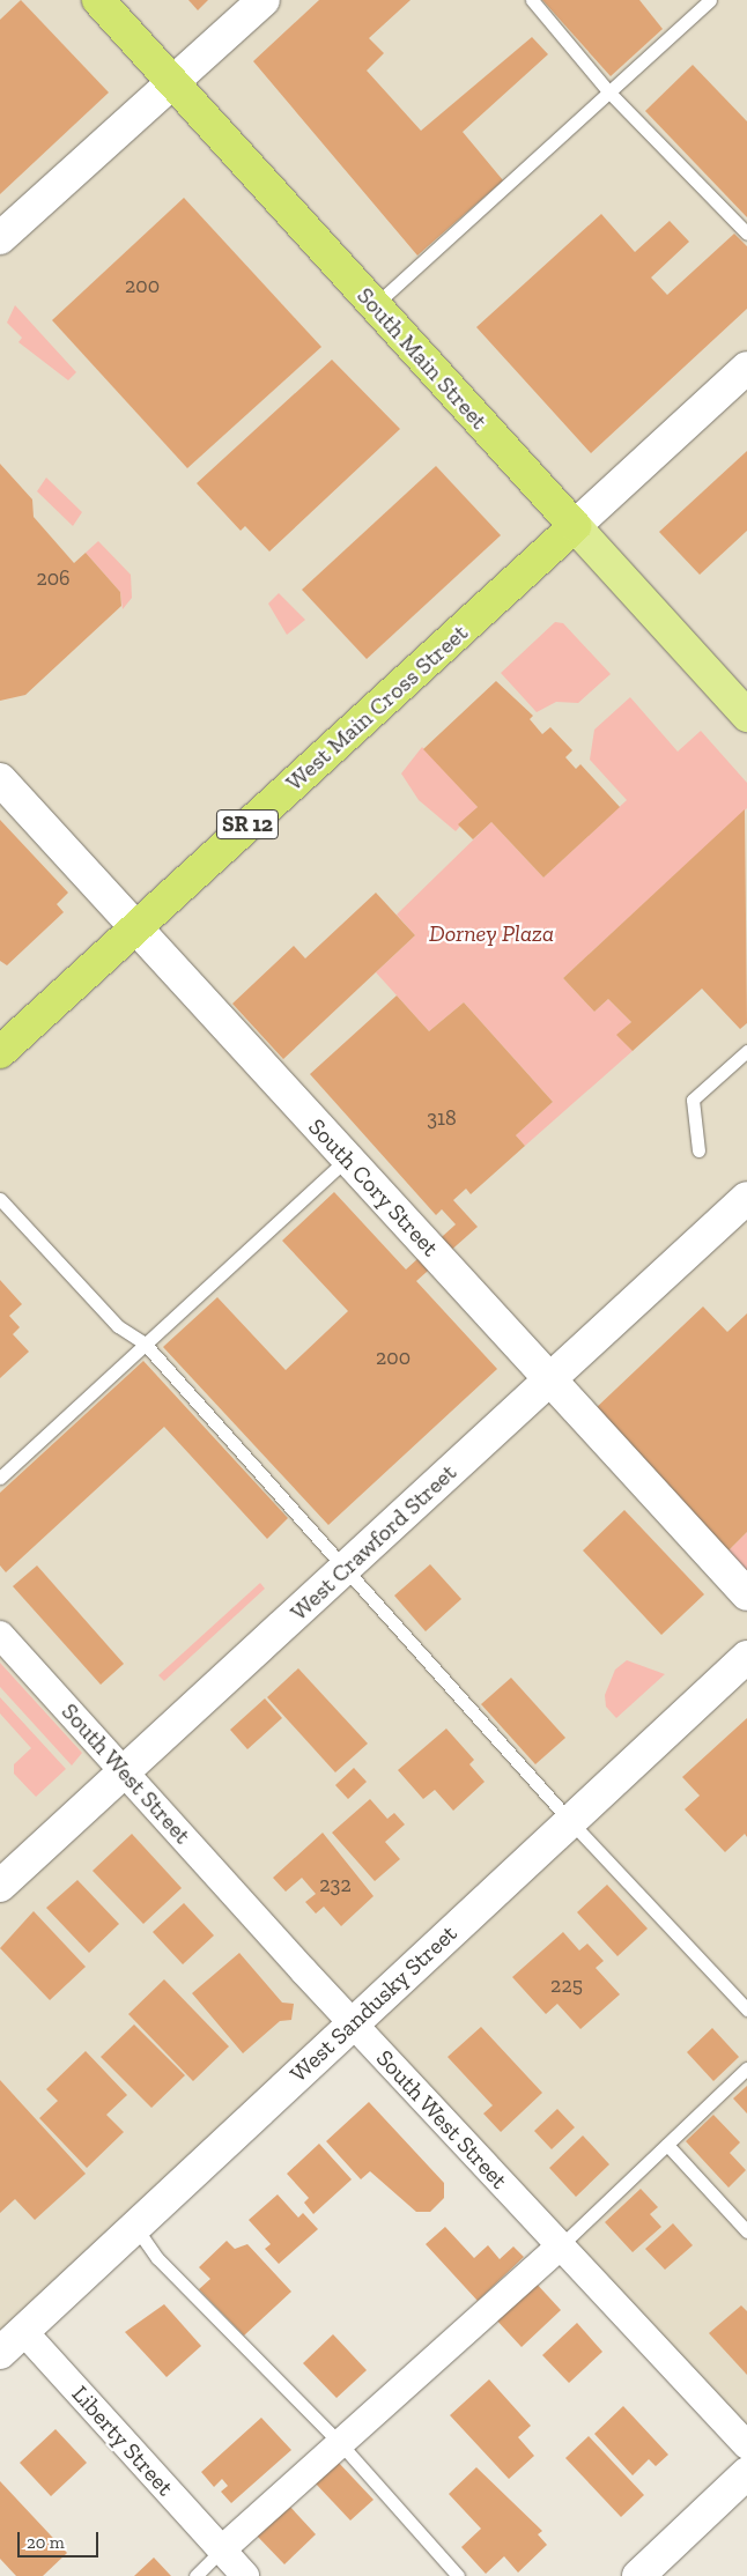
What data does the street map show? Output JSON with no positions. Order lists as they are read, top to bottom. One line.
{"streets":{"highway":["South Main Street","West Main Cross Street","SR 12"],"street":["South Cory Street","West Crawford Street","South West Street","West Sandusky Street","Liberty Street"]},"crossings":[["South Main Street","West Main Cross Street"],["West Main Cross Street","South Cory Street"],["South Cory Street","West Crawford Street"],["West Crawford Street","South West Street"],["South West Street","West Sandusky Street"],["West Sandusky Street","Liberty Street"]],"parks":["Dorney Plaza"],"house_numbers":["200","206","318","200","232","225"],"scale_bar":"20 m"}
